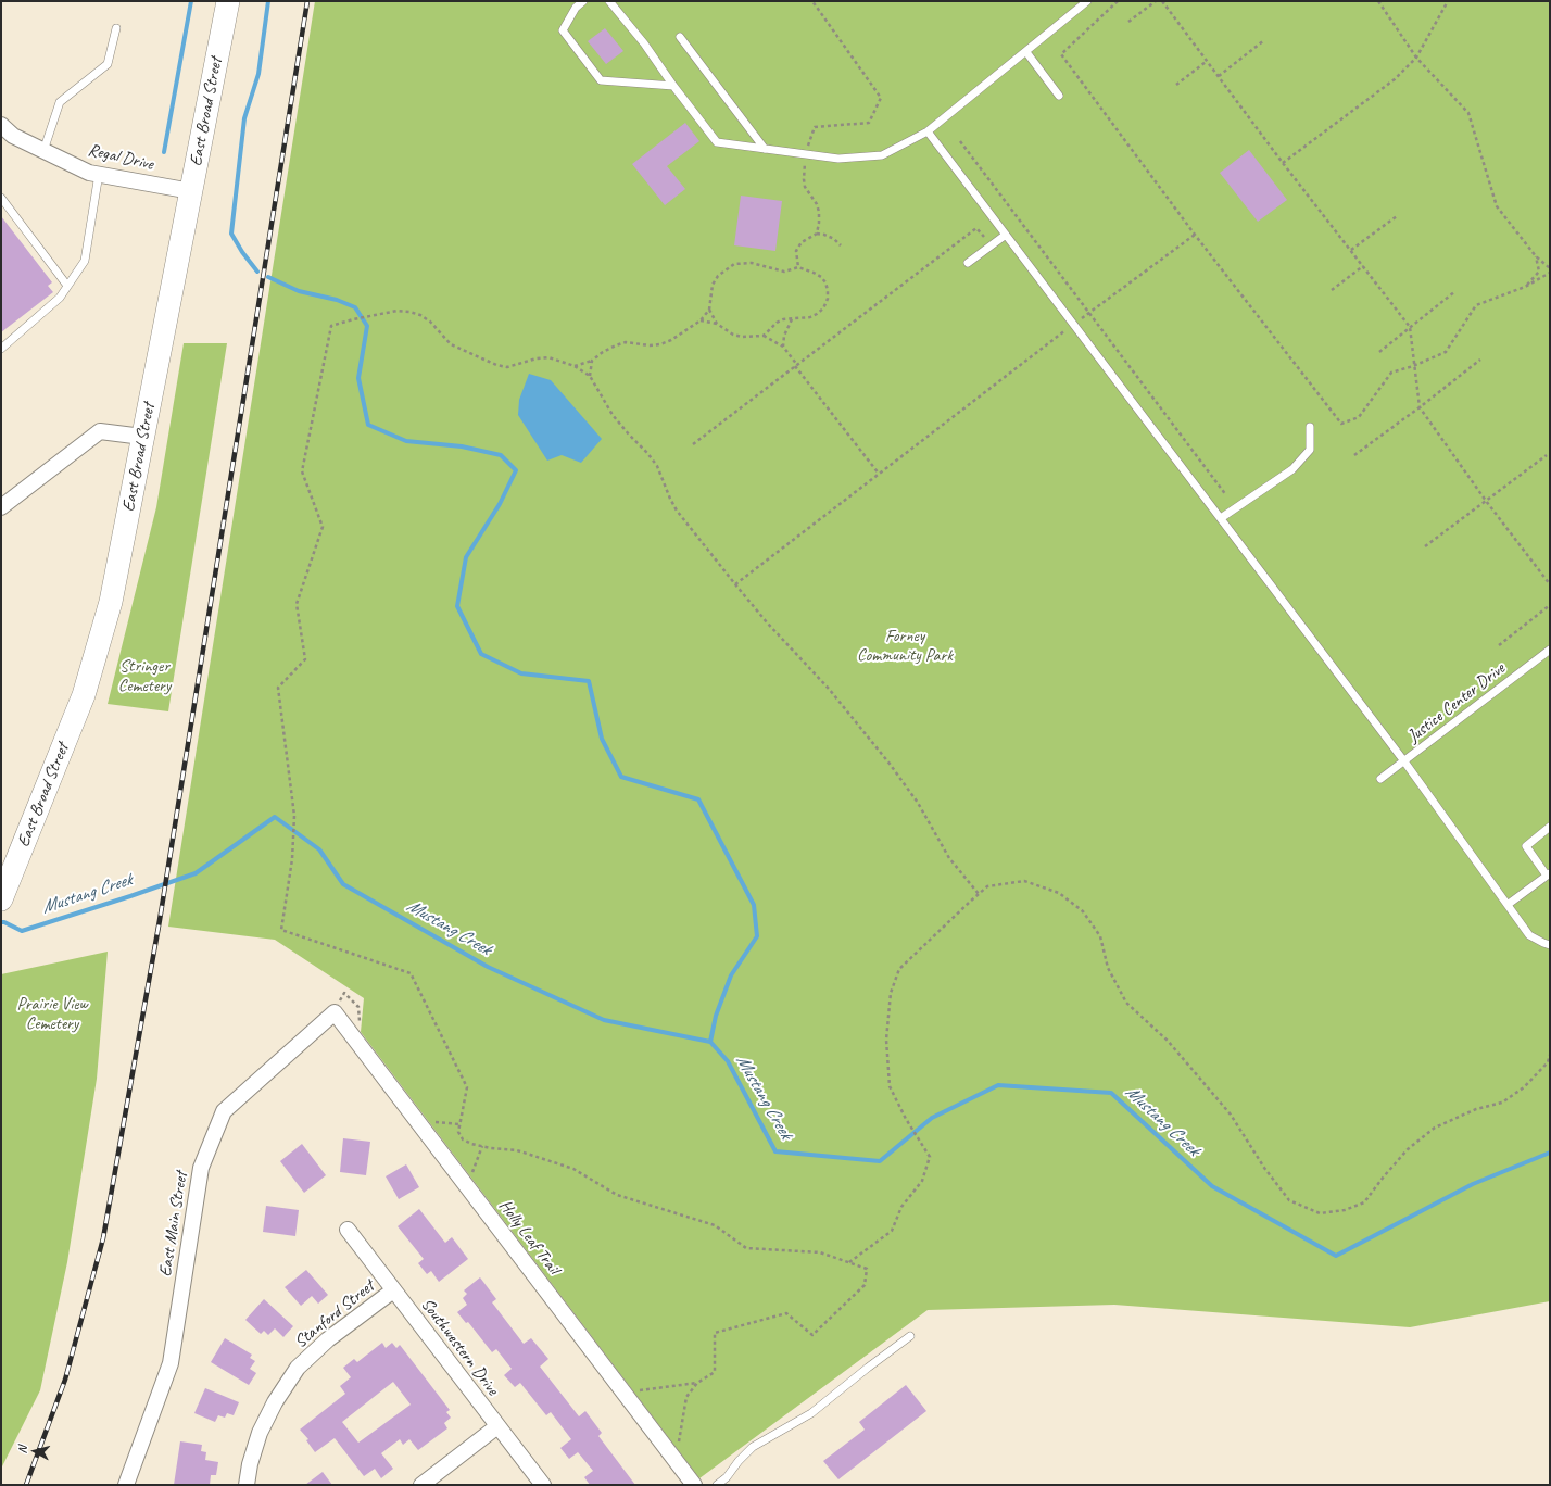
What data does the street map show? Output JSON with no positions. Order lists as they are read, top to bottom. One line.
{"streets":{"main road":["East Broad Street"],"street":["Regal Drive","East Main Street","Holly Leaf Trail","Stanford Street","Southwestern Drive"],"lane":["Justice Center Drive"]},"crossings":[["East Broad Street","Regal Drive"],["East Main Street","Holly Leaf Trail"],["Stanford Street","Southwestern Drive"]],"water":["Mustang Creek"],"parks":["Forney Community Park","Stringer Cemetery","Prairie View Cemetery"],"north":"left"}
